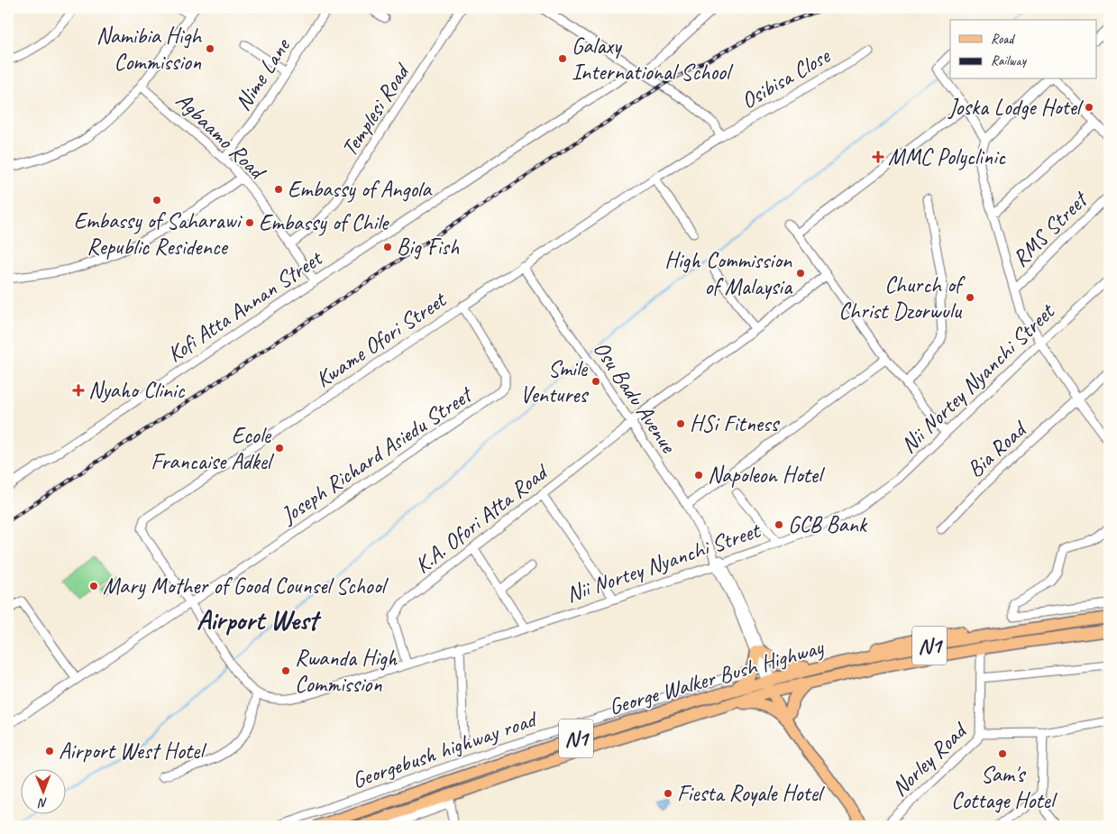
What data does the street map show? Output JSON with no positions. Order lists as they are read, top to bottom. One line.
{"streets":{"highway":["N1","George Walker Bush Highway"],"street":["Nime Lane","Osibisa Close","Templesi Road","Agbaamo Road","RMS Street","Kofi Atta Annan Street","Kwame Ofori Street","Nii Nortey Nyanchi Street","Osu Badu Avenue","Bia Road","Joseph Richard Asiedu Street","K.A. Ofori Atta Road","Georgebush highway road","Norley Road"]},"crossings":[["Nime Lane","Agbaamo Road"],["Osibisa Close","Kwame Ofori Street"],["Templesi Road","Agbaamo Road"],["Agbaamo Road","Kofi Atta Annan Street"],["Kwame Ofori Street","Osu Badu Avenue"],["Kwame Ofori Street","Joseph Richard Asiedu Street"],["Nii Nortey Nyanchi Street","Osu Badu Avenue"],["Nii Nortey Nyanchi Street","K.A. Ofori Atta Road"],["Osu Badu Avenue","K.A. Ofori Atta Road"],["Osu Badu Avenue","George Walker Bush Highway"],["N1","George Walker Bush Highway"]],"districts":["Airport West"],"places":{"other":["Namibia High Commission","Galaxy International School","Joska Lodge Hotel","Embassy of Angola","Embassy of Saharawi Republic Residence","Embassy of Chile","Big Fish","High Commission of Malaysia","Church of Christ Dzorwulu","Smile Ventures","HSi Fitness","Ecole Francaise Adkel","Napoleon Hotel","GCB Bank","Mary Mother of Good Counsel School","Rwanda High Commission","Airport West Hotel","Sam's Cottage Hotel","Fiesta Royale Hotel"],"health":["MMC Polyclinic","Nyaho Clinic"]},"legend":["Road","Railway"],"north":"bottom"}
